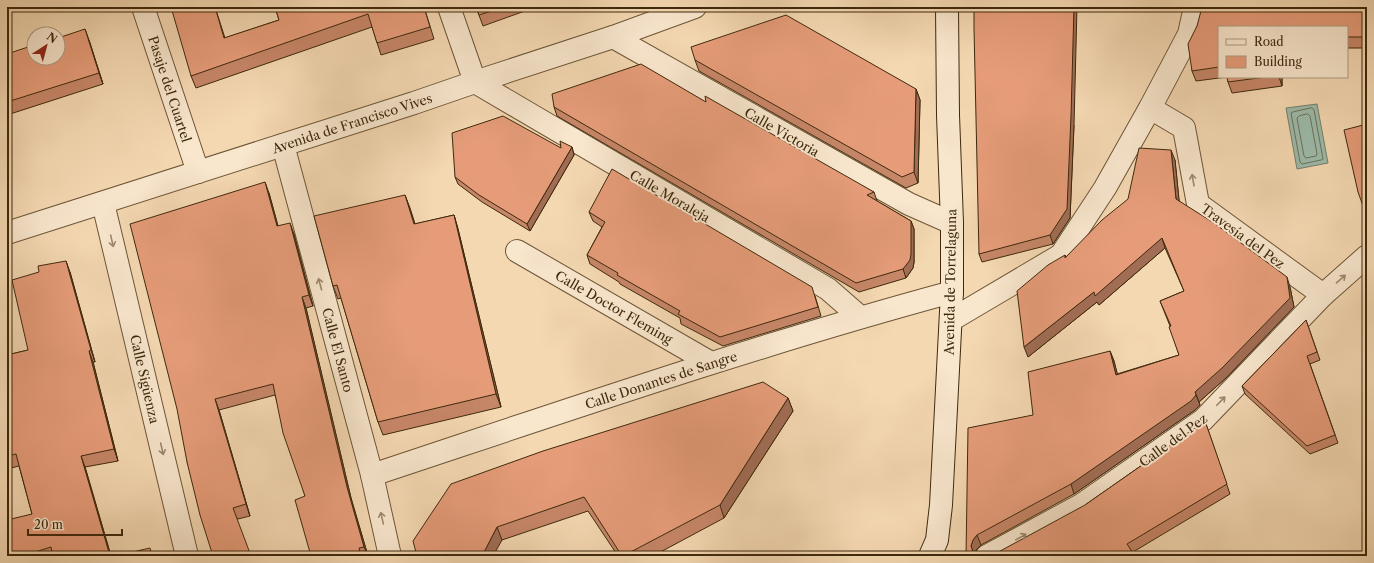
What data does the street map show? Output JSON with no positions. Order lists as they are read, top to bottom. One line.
{"streets":{"street":["Pasaje del Cuartel","Avenida de Francisco Vives","Calle Victoria","Calle Moraleja","Travesía del Pez","Avenida de Torrelaguna","Calle Doctor Fleming","Calle El Santo","Calle Sigüenza","Calle Donantes de Sangre","Calle del Pez"]},"crossings":[["Pasaje del Cuartel","Avenida de Francisco Vives"],["Avenida de Francisco Vives","Calle Victoria"],["Avenida de Francisco Vives","Calle Moraleja"],["Avenida de Francisco Vives","Calle El Santo"],["Avenida de Francisco Vives","Calle Sigüenza"],["Calle Victoria","Avenida de Torrelaguna"],["Calle Moraleja","Calle Donantes de Sangre"],["Travesía del Pez","Calle del Pez"],["Avenida de Torrelaguna","Calle Donantes de Sangre"],["Calle Doctor Fleming","Calle Donantes de Sangre"],["Calle El Santo","Calle Donantes de Sangre"]],"one_way":["Travesía del Pez","Calle El Santo","Calle Sigüenza","Calle del Pez"],"legend":["Road","Building"],"scale_bar":"20 m","north":"top right"}
